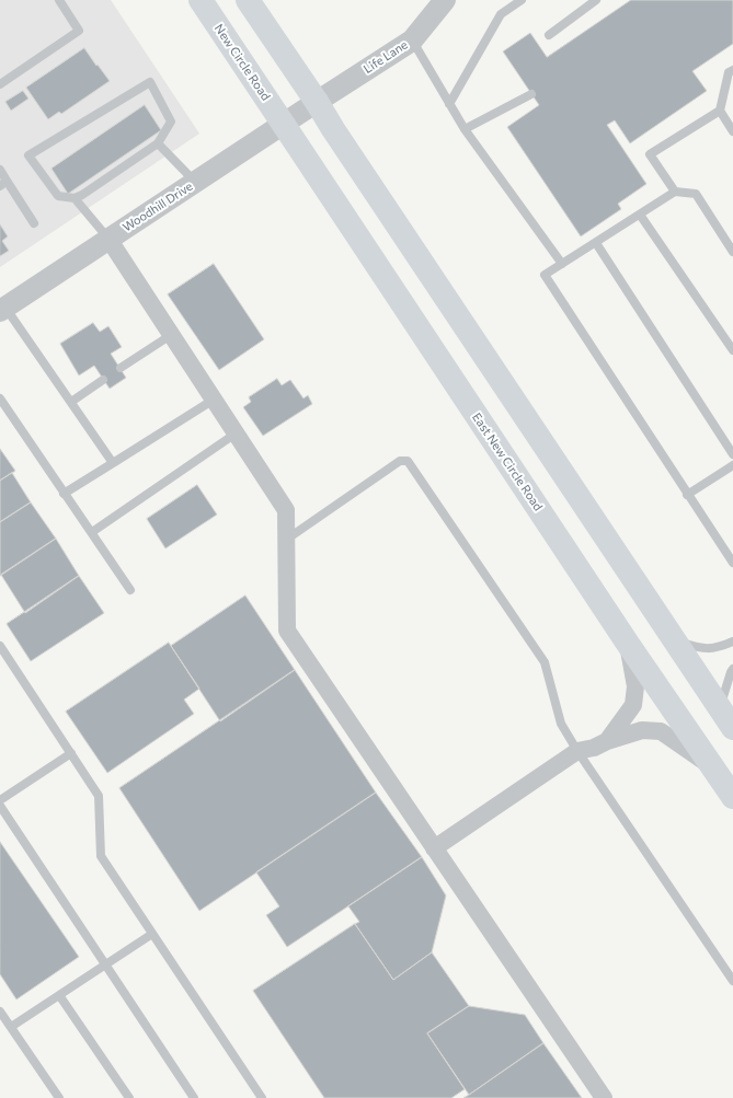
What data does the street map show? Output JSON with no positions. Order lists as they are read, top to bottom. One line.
{"streets":{"highway":["New Circle Road","East New Circle Road"],"street":["Life Lane","Woodhill Drive"]},"crossings":[["Life Lane","Woodhill Drive"],["New Circle Road","Woodhill Drive"],["New Circle Road","East New Circle Road"],["Woodhill Drive","East New Circle Road"]]}
